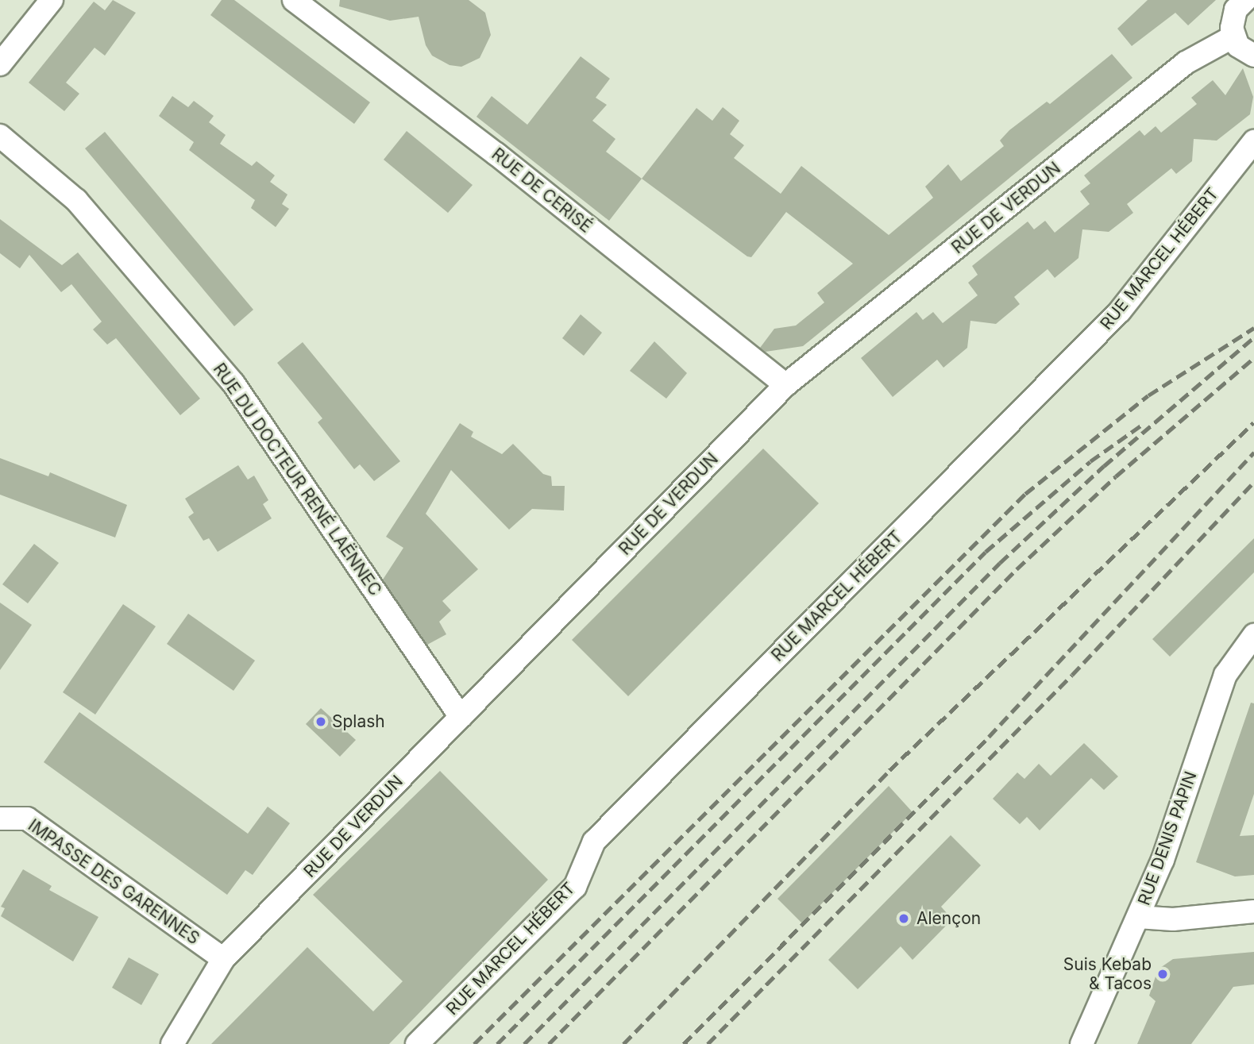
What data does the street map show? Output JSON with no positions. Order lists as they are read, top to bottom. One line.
{"streets":{"street":["RUE DE CERISÉ","RUE DE VERDUN","RUE MARCEL HÉBERT","RUE DU DOCTEUR RENÉ LAËNNEC","RUE DENIS PAPIN","IMPASSE DES GARENNES"]},"crossings":[["RUE DE CERISÉ","RUE DE VERDUN"],["RUE DE VERDUN","RUE DU DOCTEUR RENÉ LAËNNEC"],["RUE DE VERDUN","IMPASSE DES GARENNES"]],"places":["Splash","Alençon","Suis Kebab & Tacos"]}
